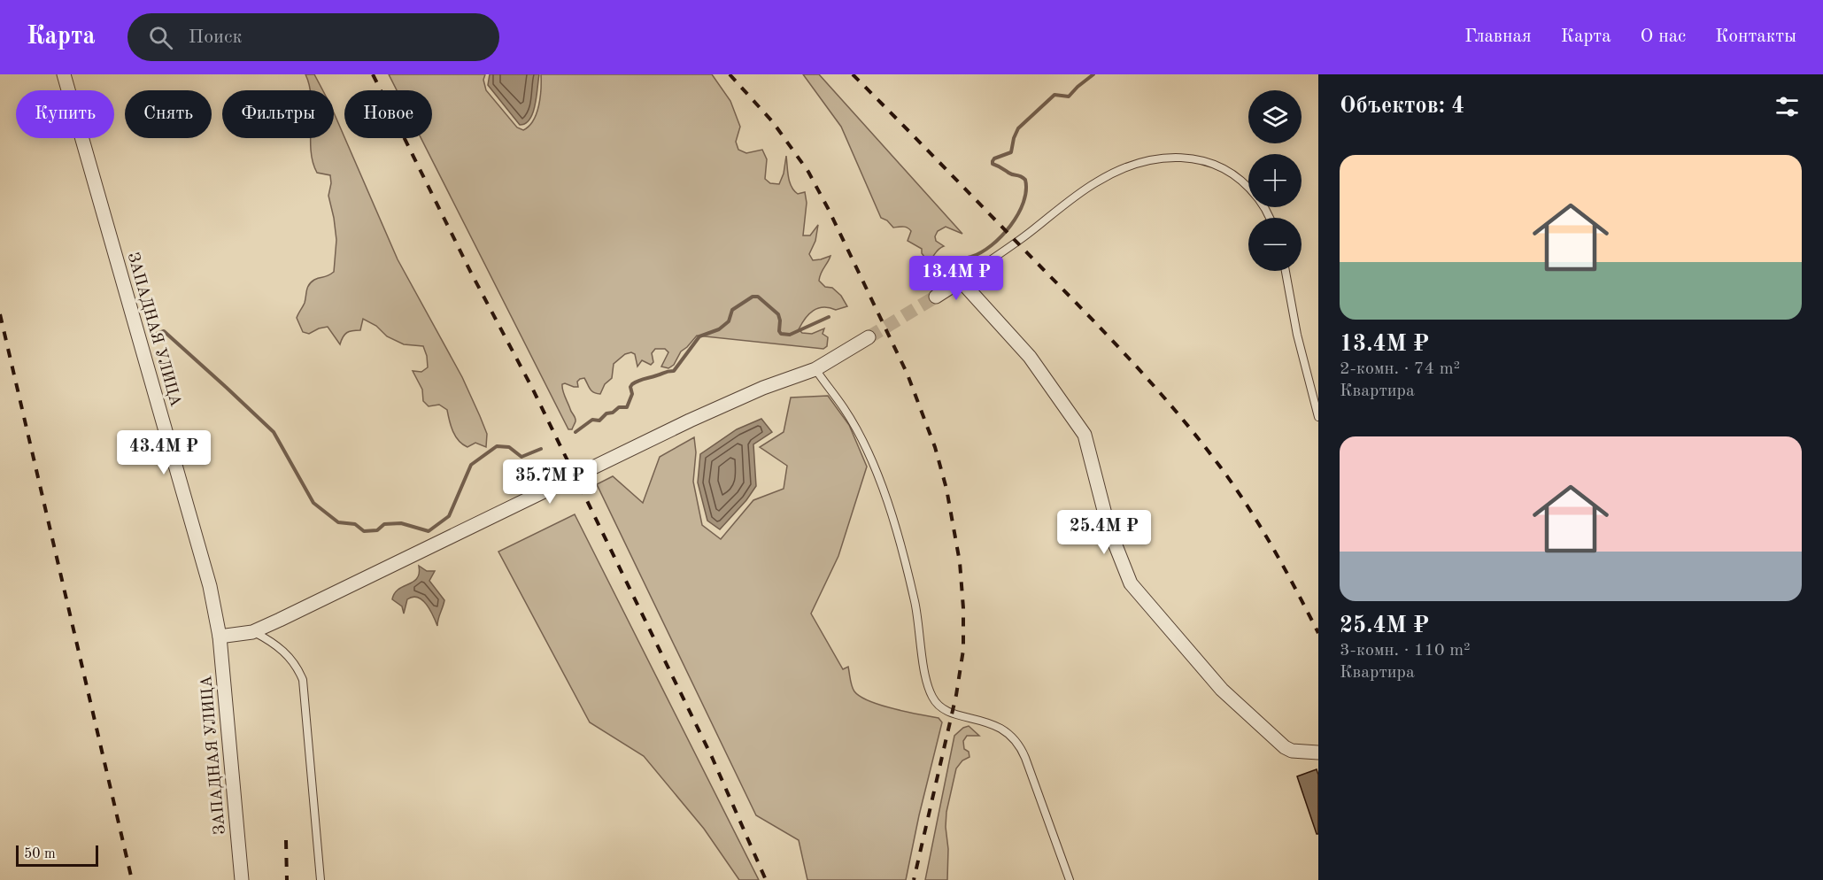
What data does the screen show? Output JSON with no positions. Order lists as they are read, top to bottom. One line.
{"streets":{"street":["ЗАПАДНАЯ УЛИЦА"]},"scale_bar":"50 m","page":{"header":"Карта","search":"Поиск","nav":["Главная","Карта","О нас","Контакты"],"heading":"Объектов: 4","map_buttons":["+","−"],"chip":["Купить","Снять","Фильтры","Новое"],"list":[{"name":"13.4M ₽","note":"2-комн. · 74 m² · Квартира"},{"name":"25.4M ₽","note":"3-комн. · 110 m² · Квартира"}],"price":["13.4M ₽","43.4M ₽","35.7M ₽","25.4M ₽"],"scale":"50 m"}}
